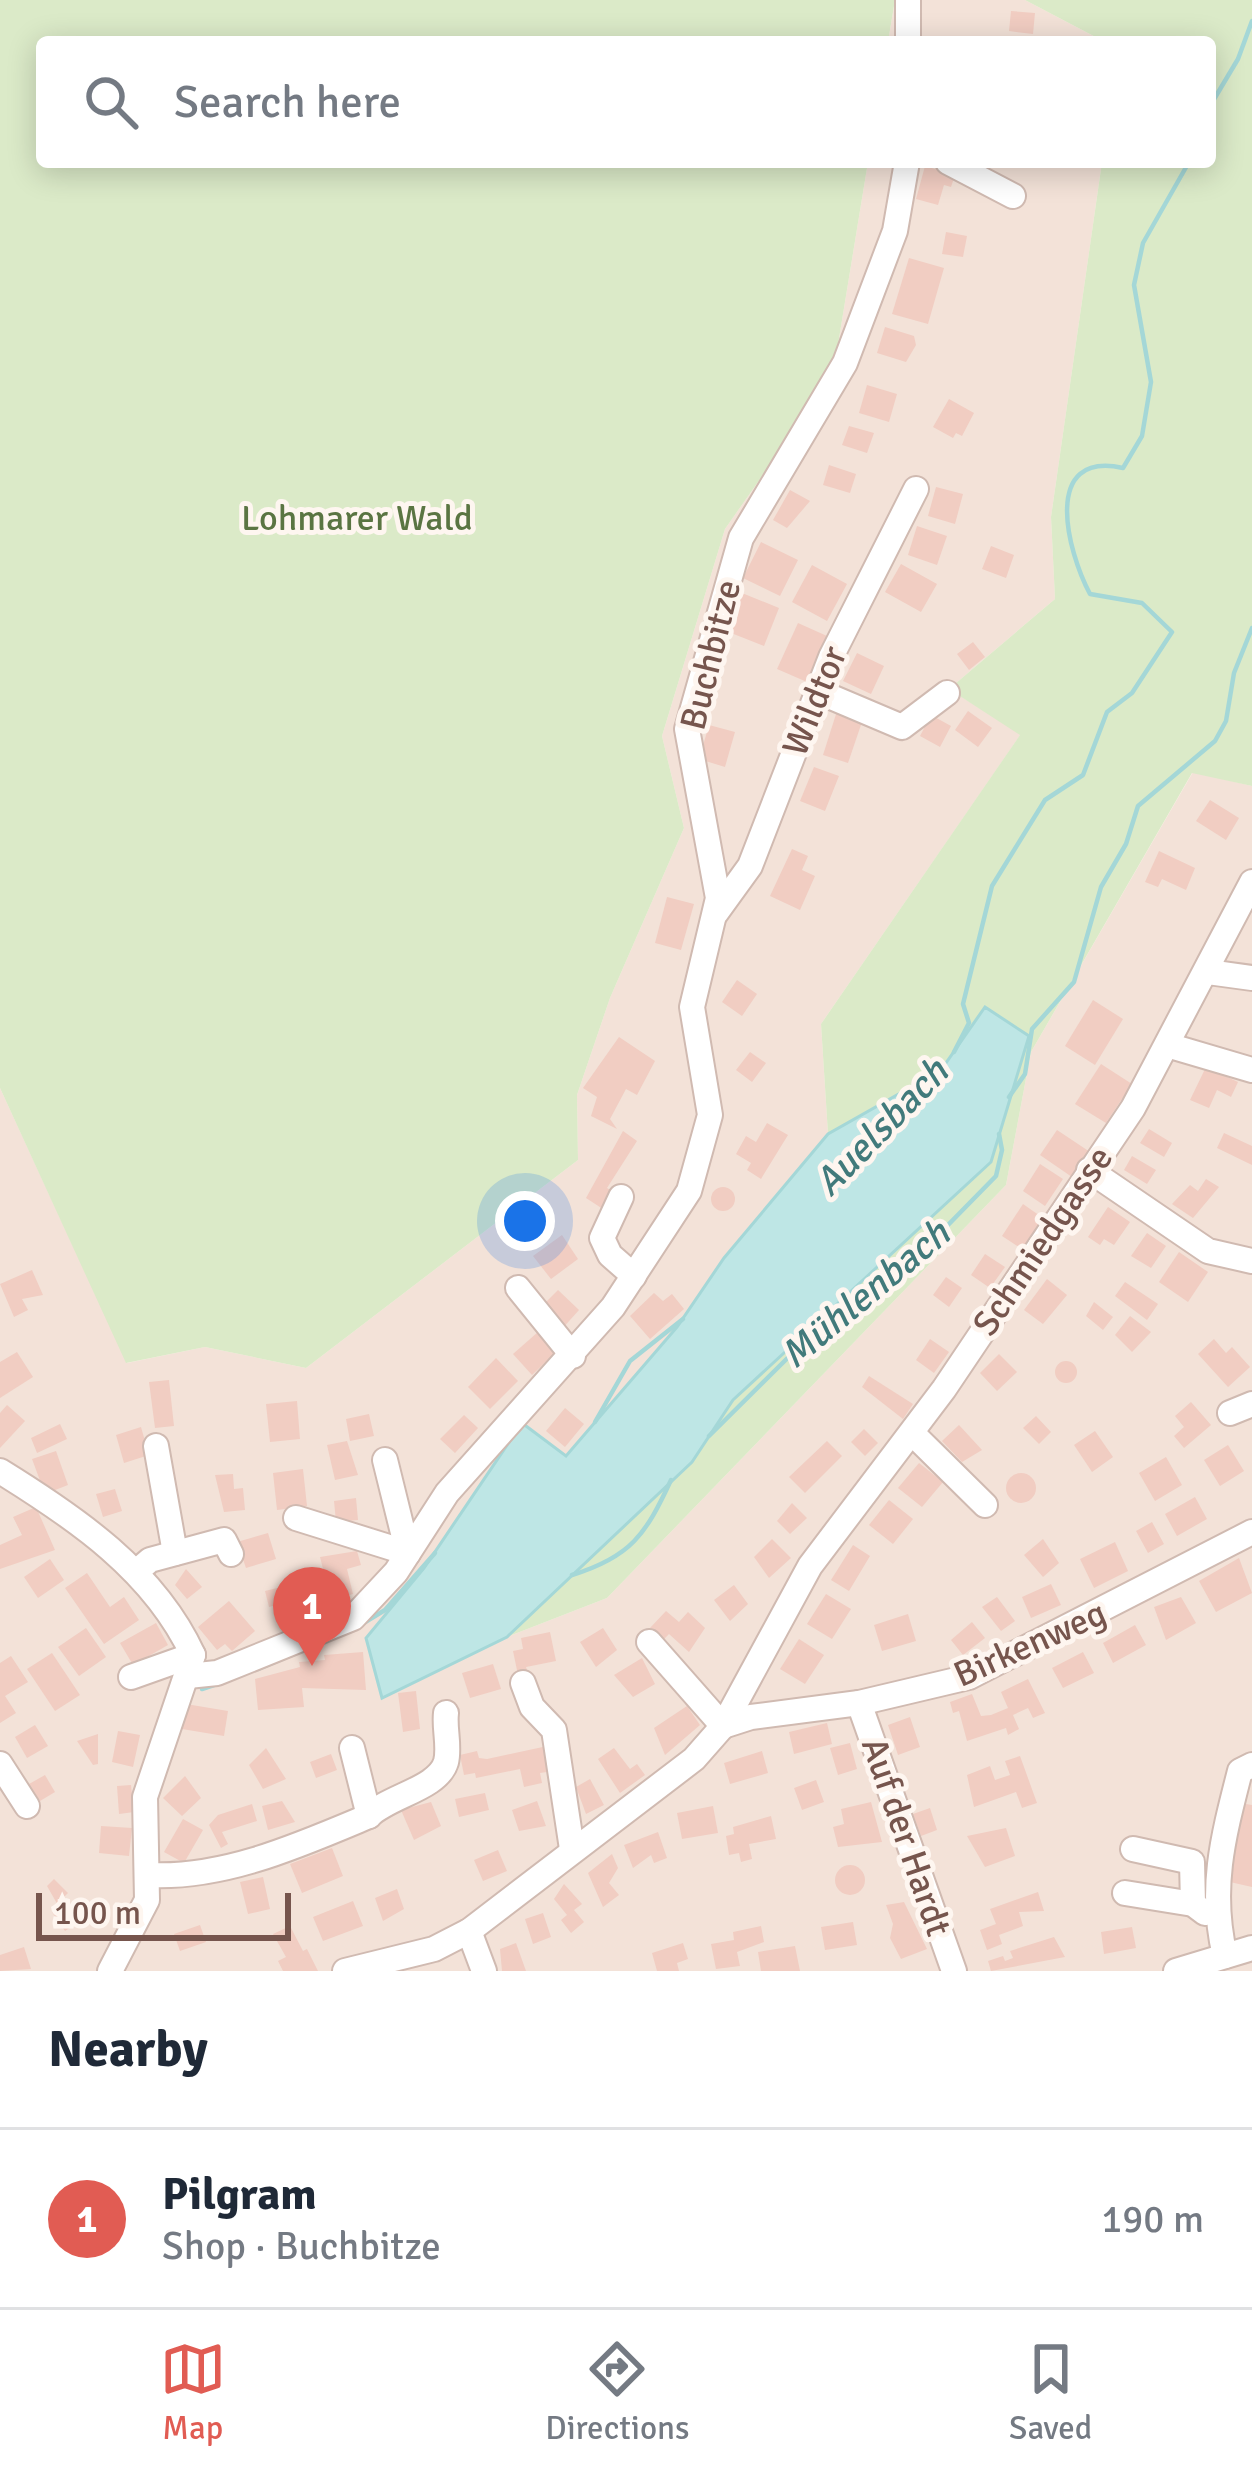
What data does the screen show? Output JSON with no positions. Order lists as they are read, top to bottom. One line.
{"streets":{"street":["Buchbitze","Wildtor","Schmiedgasse","Birkenweg","Auf der Hardt"]},"crossings":[["Buchbitze","Wildtor"],["Schmiedgasse","Birkenweg"],["Birkenweg","Auf der Hardt"]],"water":["Auelsbach","Mühlenbach"],"parks":["Lohmarer Wald"],"scale_bar":"100 m","page":{"search":"Search here","pins":"1","scale":"100 m","heading":"Nearby","list":[{"mark":"1","name":"Pilgram","note":"Shop · Buchbitze","value":"190 m"}],"nav":["Map","Directions","Saved"]}}
